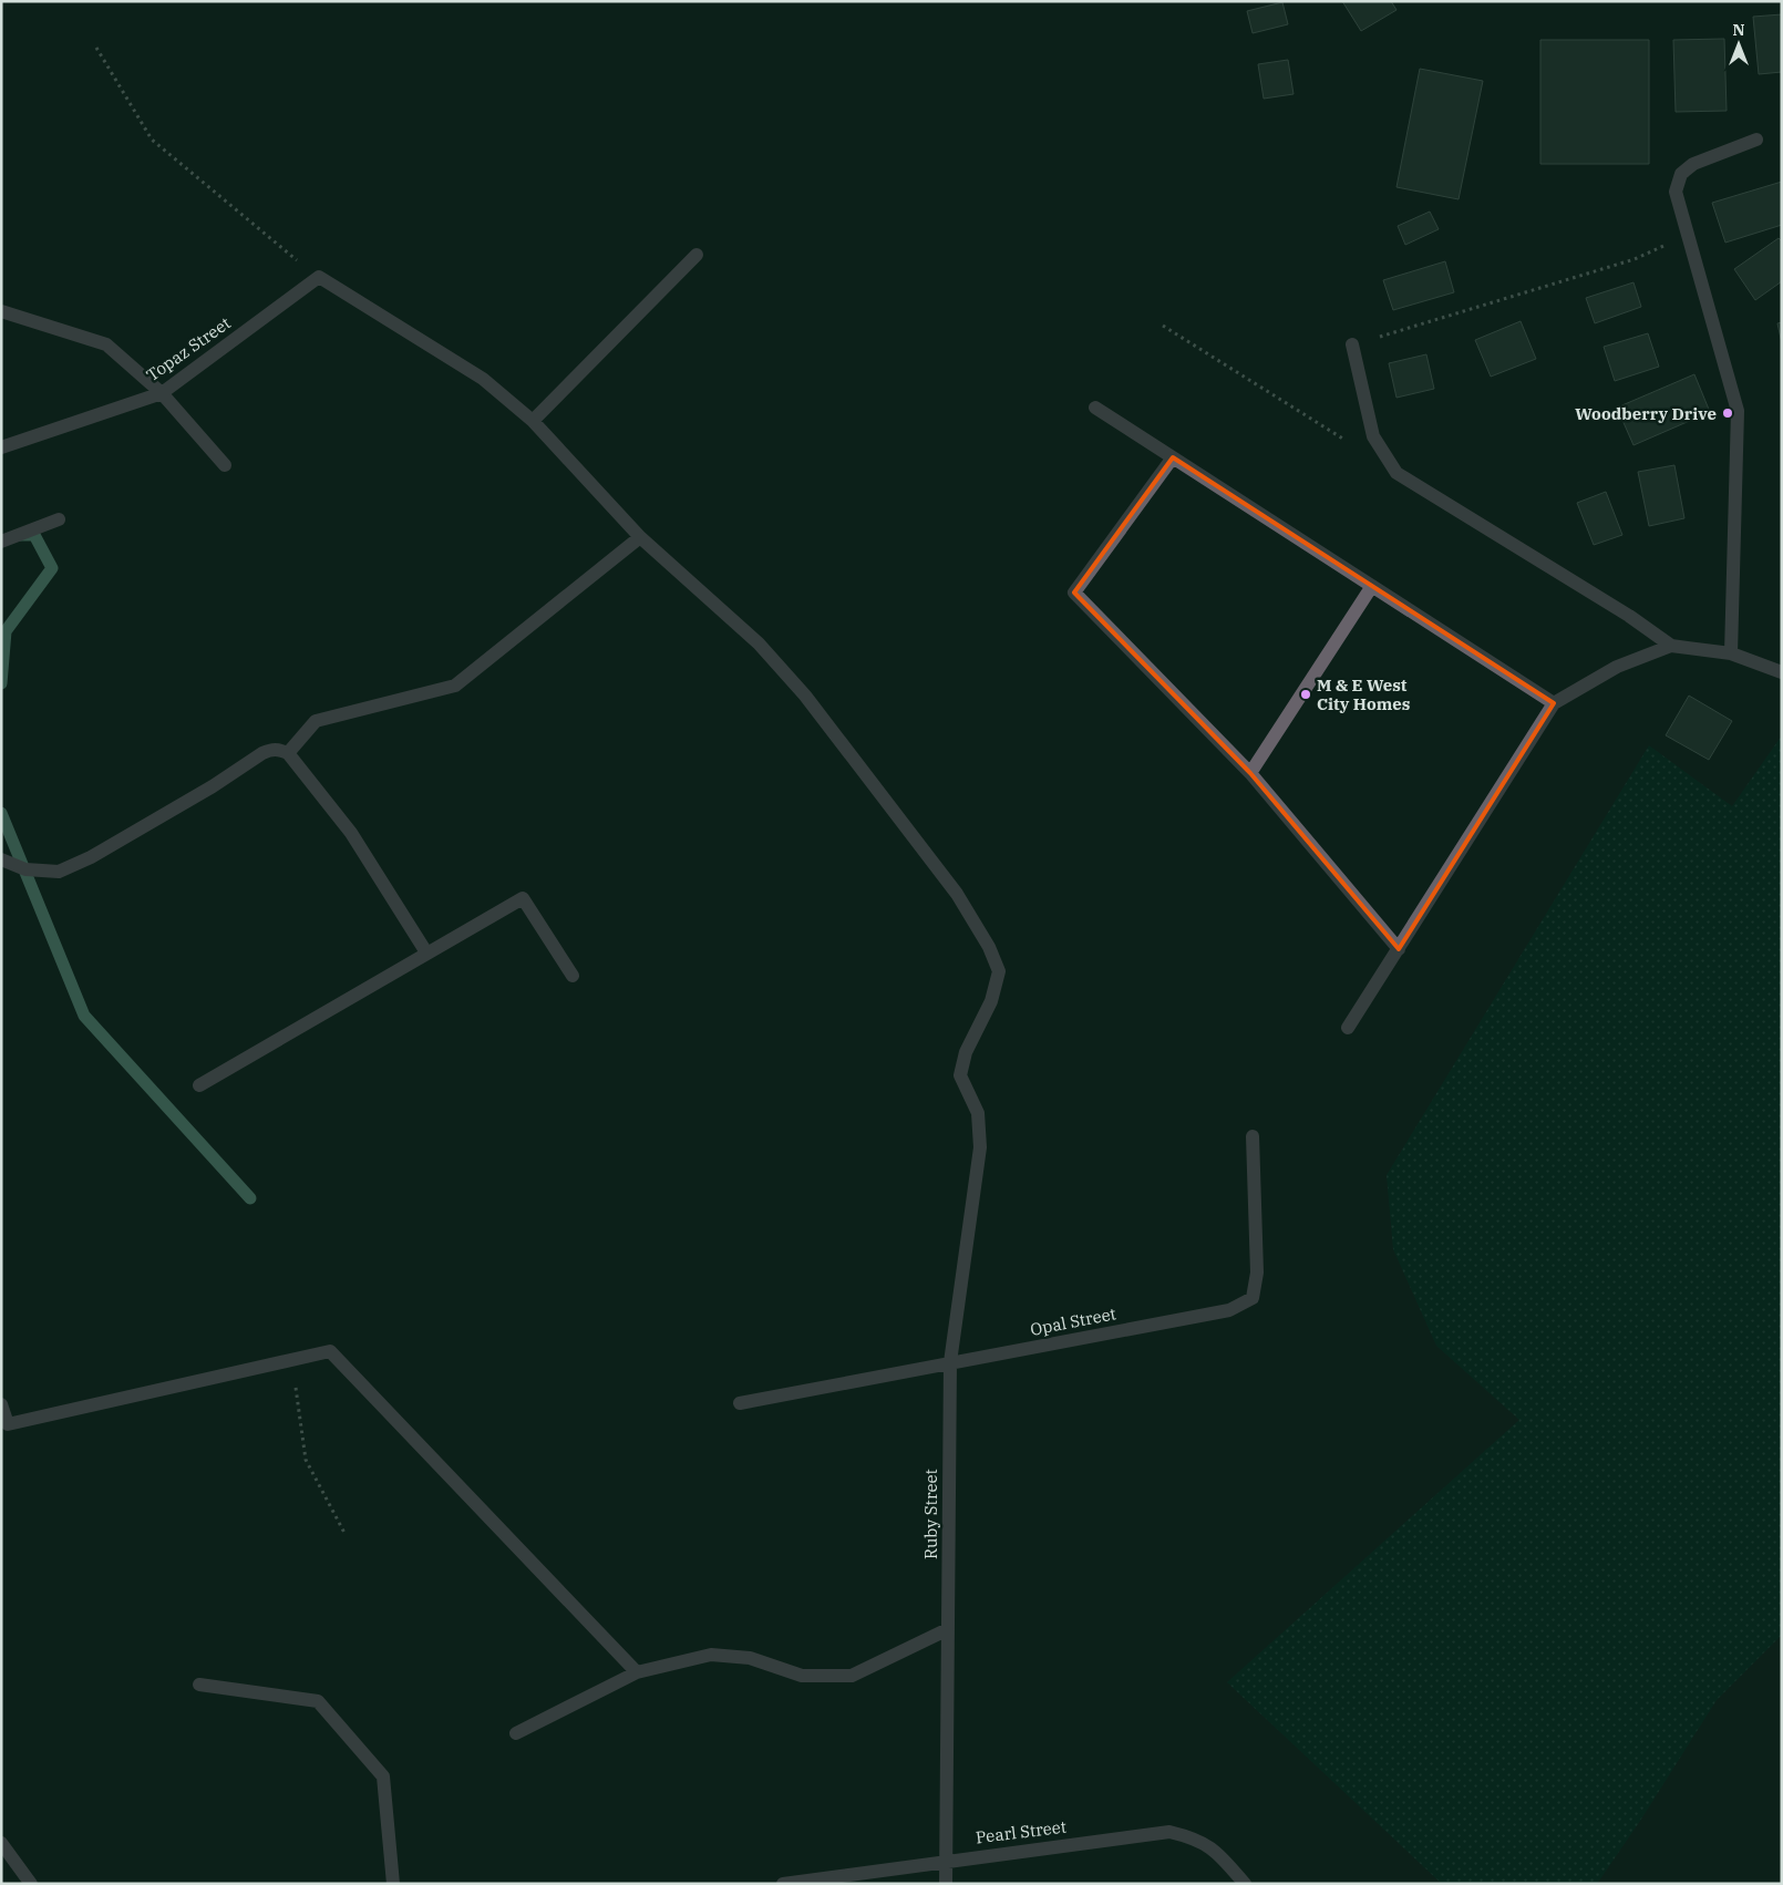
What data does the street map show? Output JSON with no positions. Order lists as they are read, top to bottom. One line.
{"streets":{"street":["Topaz Street","Opal Street","Ruby Street","Pearl Street"]},"crossings":[["Topaz Street","Ruby Street"],["Opal Street","Ruby Street"],["Ruby Street","Pearl Street"]],"places":["Woodberry Drive","M & E West City Homes"],"north":"top"}
